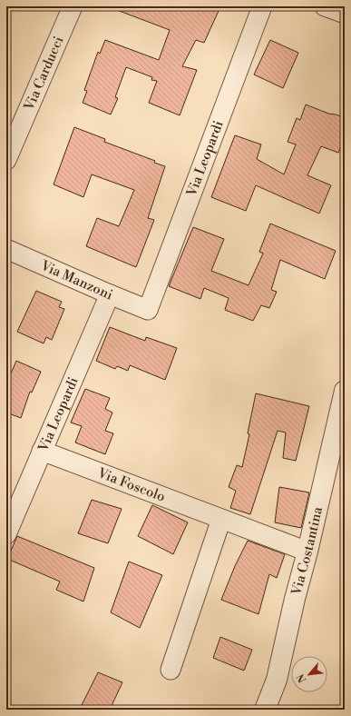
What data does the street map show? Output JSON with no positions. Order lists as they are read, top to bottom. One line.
{"streets":{"street":["Via Carducci","Via Leopardi","Via Manzoni","Via Foscolo","Via Costantina"]},"crossings":[["Via Leopardi","Via Manzoni"],["Via Leopardi","Via Foscolo"],["Via Foscolo","Via Costantina"]],"north":"bottom left"}
